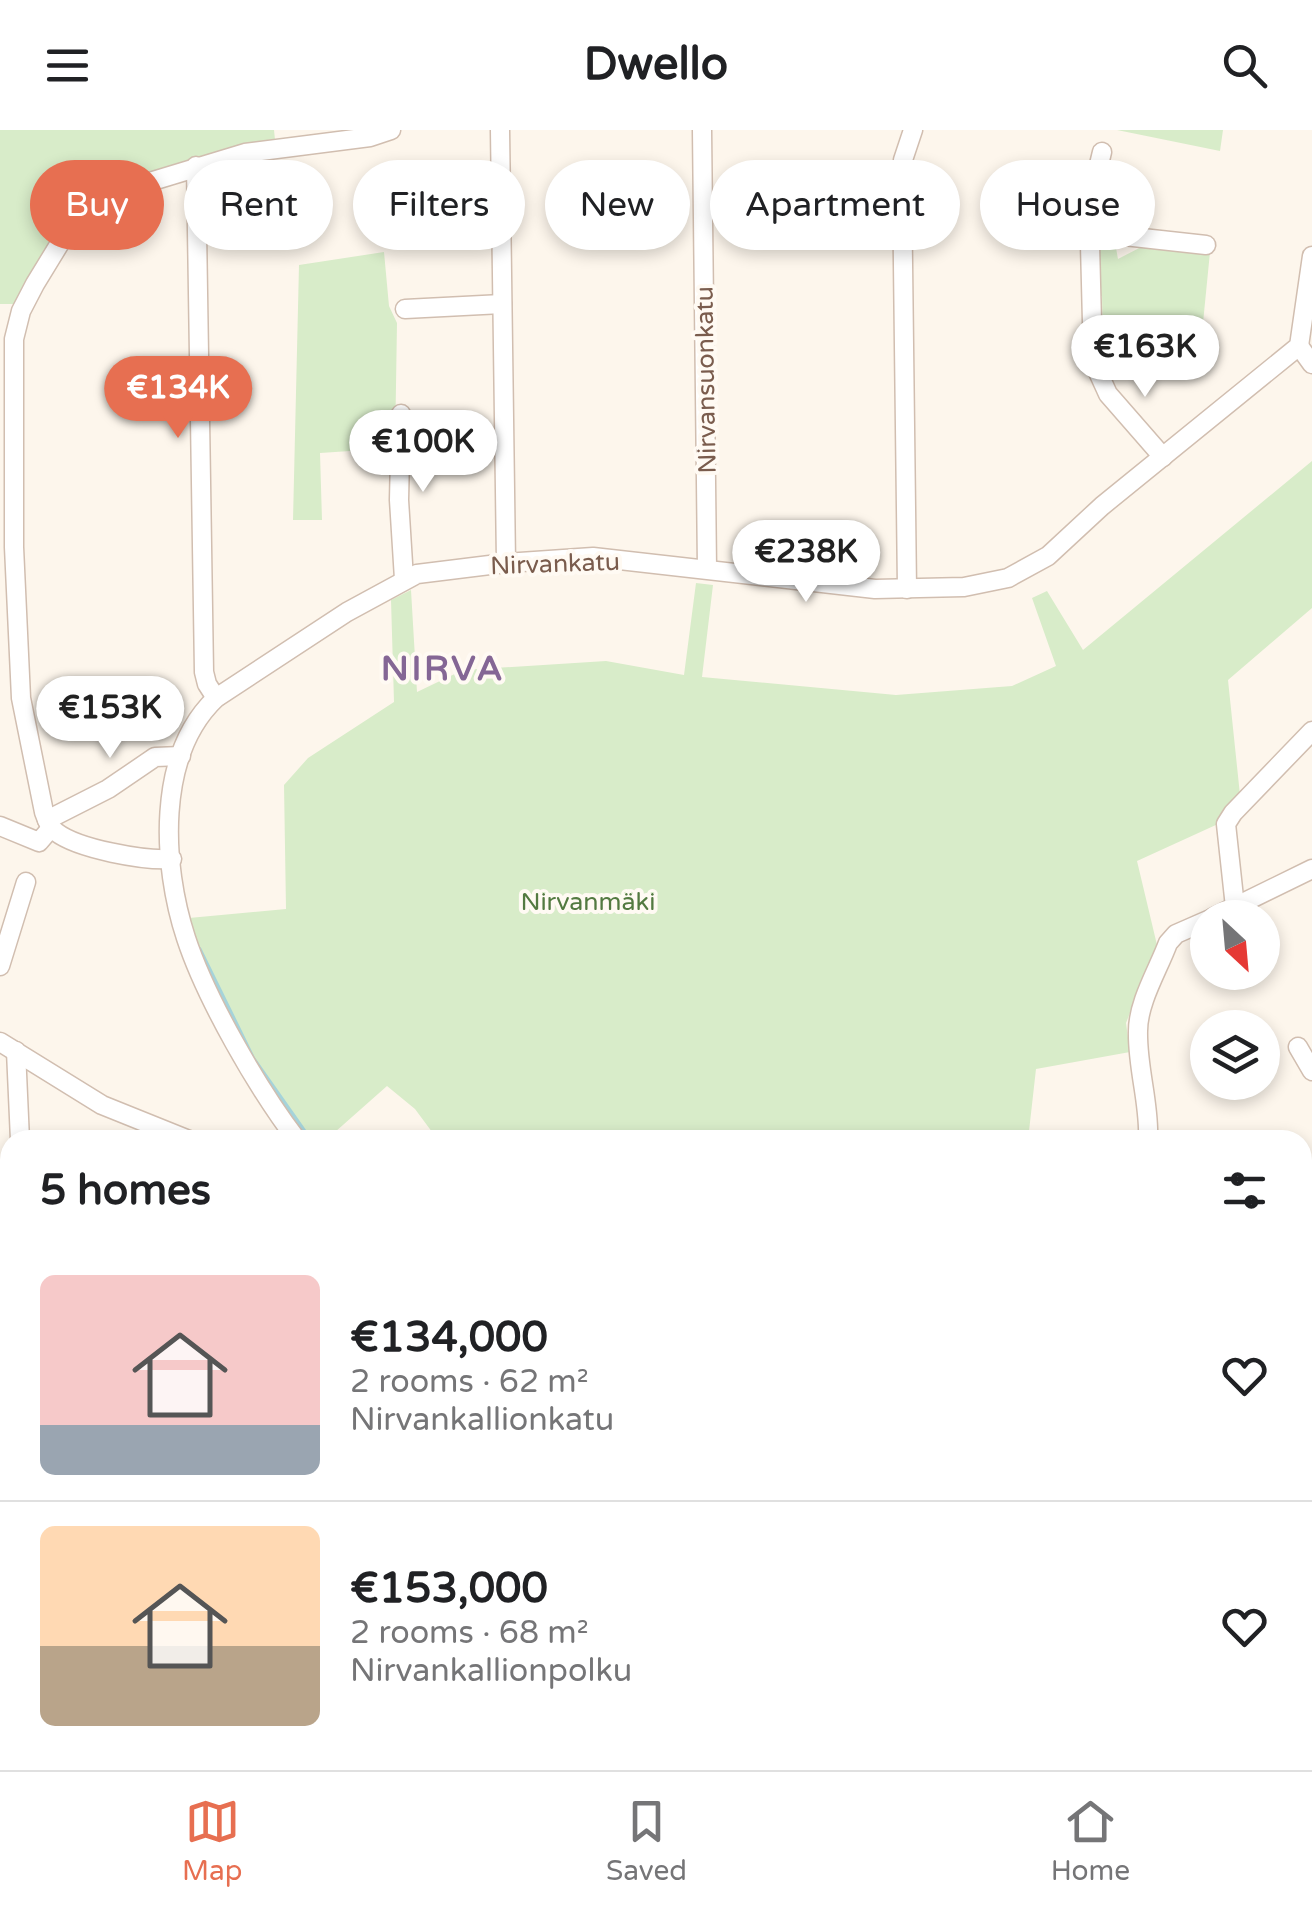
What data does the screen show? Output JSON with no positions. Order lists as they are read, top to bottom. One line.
{"streets":{"street":["Nirvansuonkatu","Nirvankatu"]},"crossings":[["Nirvansuonkatu","Nirvankatu"]],"districts":["NIRVA"],"parks":["Nirvanmäki"],"north":"bottom right","page":{"header":"Dwello","chip":["Buy","Rent","Filters","New","Apartment","House"],"price":["€163K","€134K","€100K","€238K","€153K"],"heading":"5 homes","list":[{"name":"€134,000","note":"2 rooms · 62 m² · Nirvankallionkatu"},{"name":"€153,000","note":"2 rooms · 68 m² · Nirvankallionpolku"}],"tabs":["Map","Saved","Home"]}}
